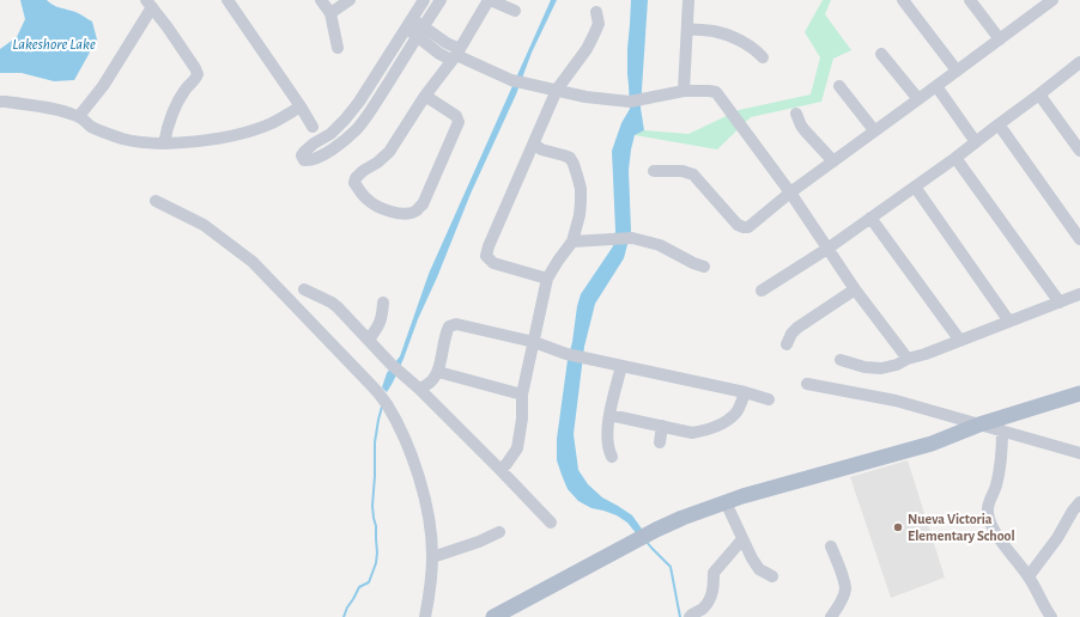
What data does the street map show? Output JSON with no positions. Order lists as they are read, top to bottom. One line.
{"water":["Lakeshore Lake"],"places":["Nueva Victoria Elementary School"]}
